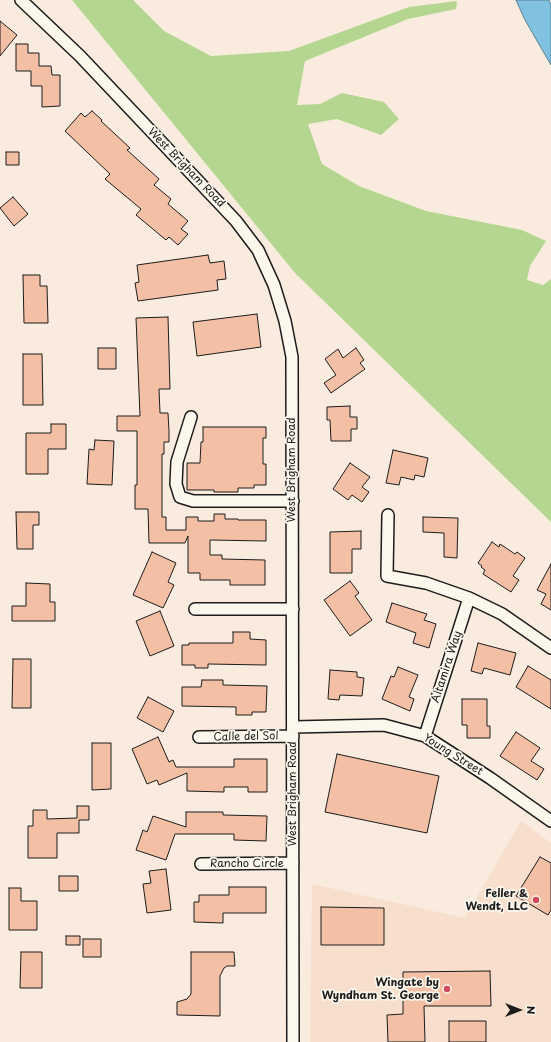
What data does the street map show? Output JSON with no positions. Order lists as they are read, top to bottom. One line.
{"streets":{"street":["West Brigham Road","Altamira Way","Calle del Sol","Young Street","Rancho Circle"]},"crossings":[["West Brigham Road","Calle del Sol"],["West Brigham Road","Young Street"],["West Brigham Road","Rancho Circle"],["Altamira Way","Young Street"],["Calle del Sol","Young Street"]],"places":["Feller & Wendt, LLC","Wingate by Wyndham St. George"],"north":"right"}
